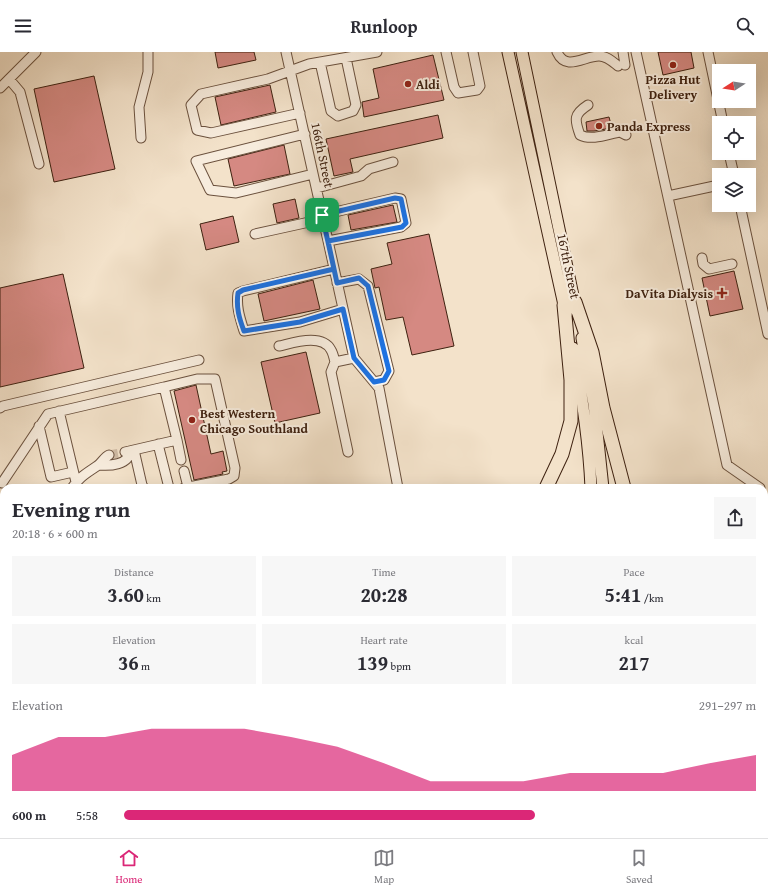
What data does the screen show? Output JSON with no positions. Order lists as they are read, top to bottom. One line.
{"streets":{"main road":["167th Street"],"street":["166th Street"]},"places":{"other":["Pizza Hut Delivery","Aldi","Panda Express","Best Western Chicago Southland"],"health":["DaVita Dialysis"]},"north":"left","page":{"header":"Runloop","heading":["Evening run","20:18 · 6 × 600 m"],"stats":[["Distance","3.60 km"],["Time","20:28"],["Pace","5:41 /km"],["Elevation","36 m"],["Heart rate","139 bpm"],["kcal","217"]],"chart":["Elevation","291–297 m"],"list":[{"name":"600 m","note":"5:58"}],"tabs":["Home","Map","Saved"]}}
